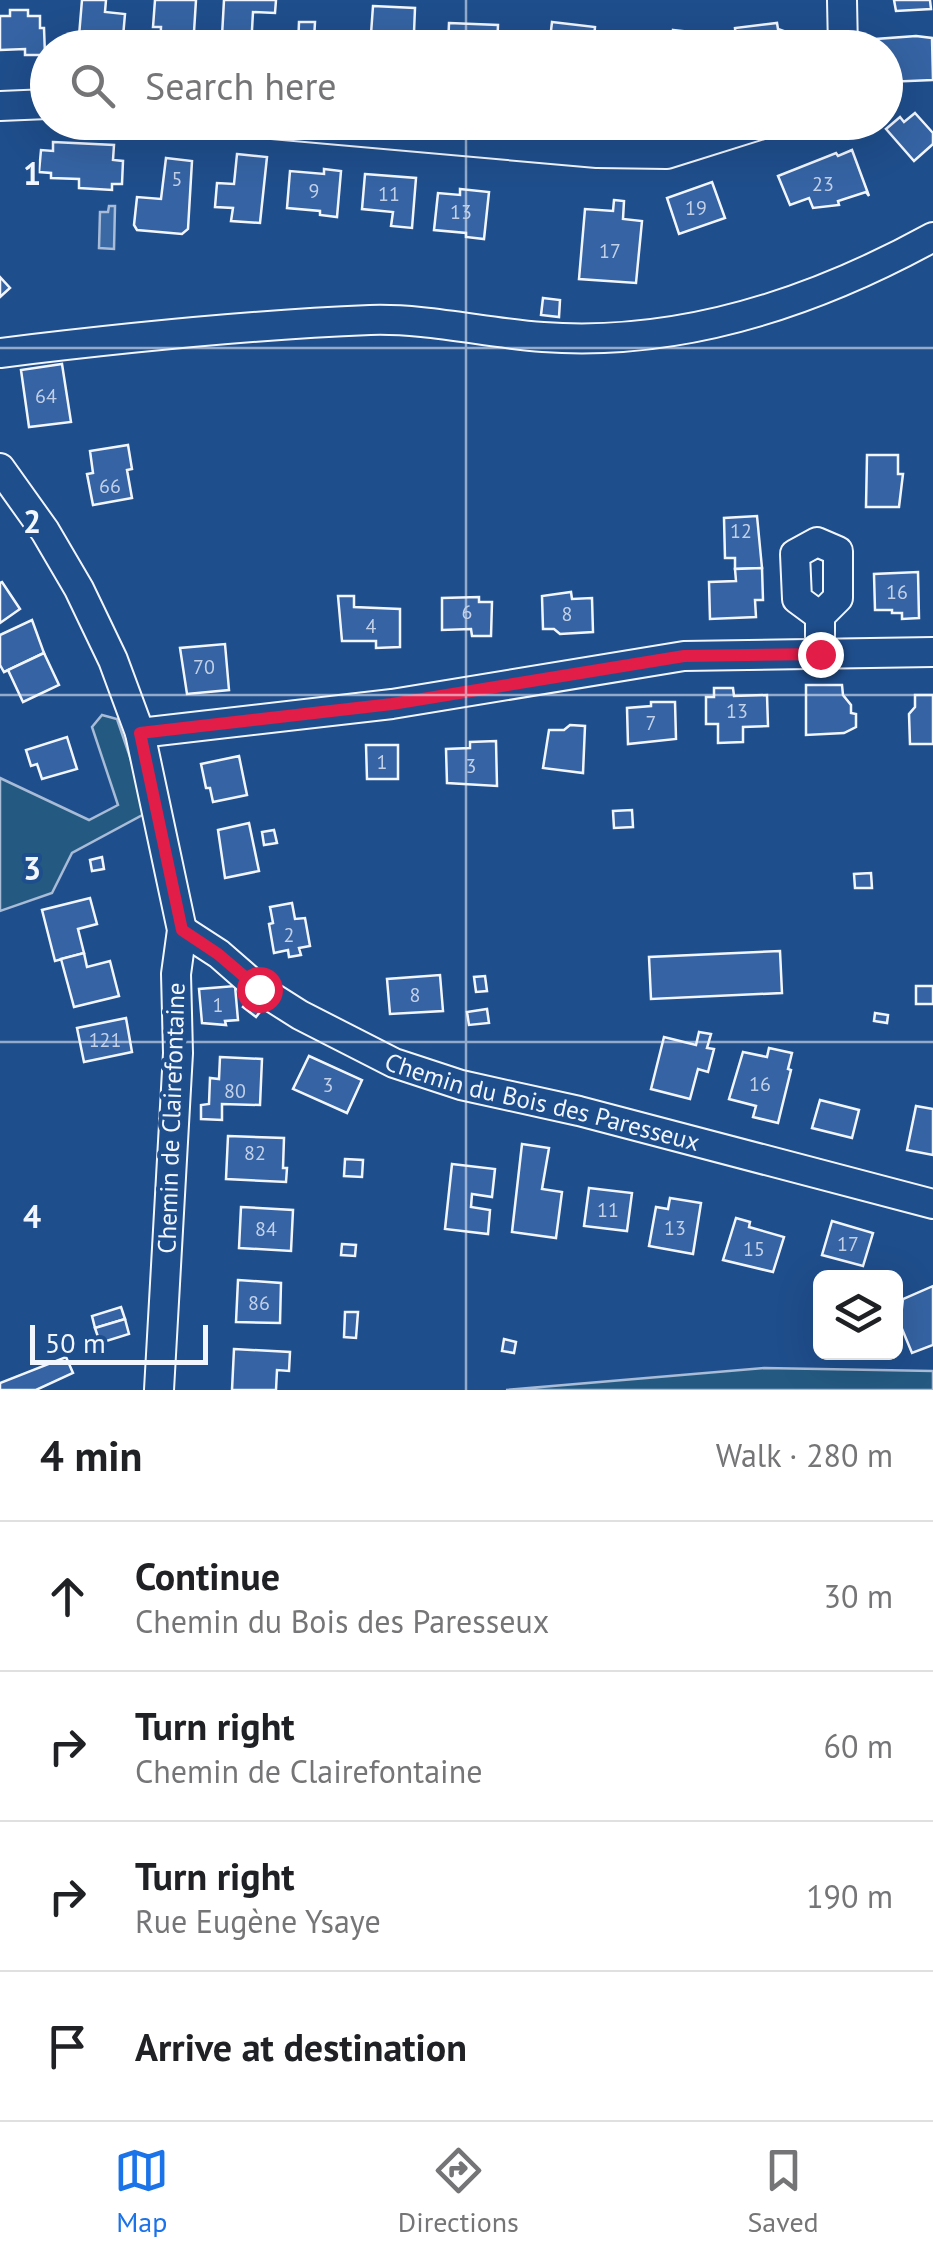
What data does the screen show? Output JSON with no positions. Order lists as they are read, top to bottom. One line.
{"streets":{"street":["Chemin du Bois des Paresseux","Chemin de Clairefontaine"]},"crossings":[["Chemin du Bois des Paresseux","Chemin de Clairefontaine"]],"house_numbers":["5","23","9","11","19","13","17","64","66","12","16","6","8","4","70","13","7","1","3","2","8","1","121","16","3","80","82","11","13","84","17","15","86"],"scale_bar":"50 m","page":{"search":"Search here","scale":"50 m","heading":["4 min","Walk · 280 m"],"list":[["Continue","Chemin du Bois des Paresseux","30 m"],["Turn right","Chemin de Clairefontaine","60 m"],["Turn right","Rue Eugène Ysaye","190 m"],"Arrive at destination"],"nav":["Map","Directions","Saved"]},"grid":{"rows":["1","2","3","4"]}}
